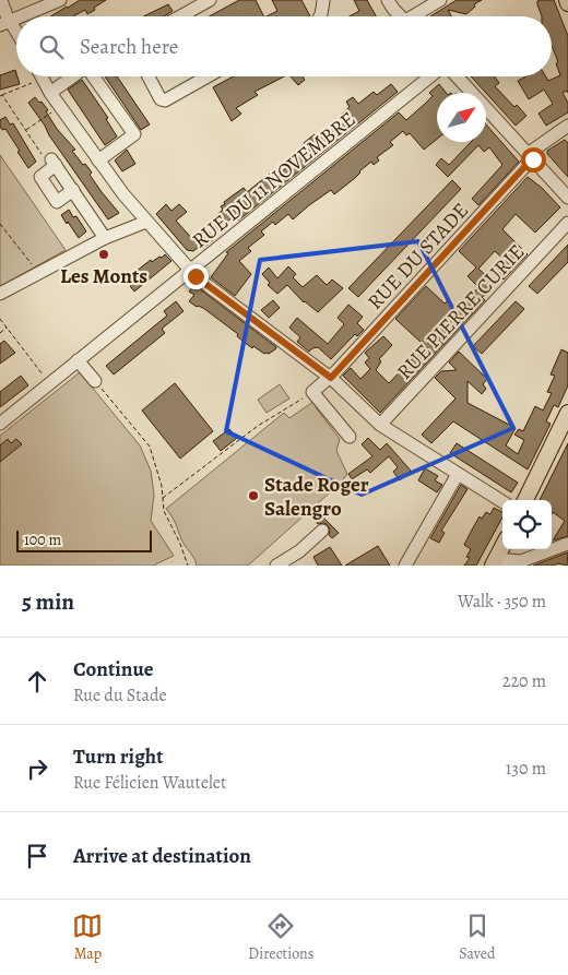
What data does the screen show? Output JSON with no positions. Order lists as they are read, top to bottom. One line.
{"streets":{"street":["RUE DU 11 NOVEMBRE","RUE DU STADE","RUE PIERRE CURIE"]},"places":["Les Monts","Stade Roger Salengro"],"scale_bar":"100 m","north":"top right","page":{"search":"Search here","scale":"100 m","heading":["5 min","Walk · 350 m"],"list":[["Continue","Rue du Stade","220 m"],["Turn right","Rue Félicien Wautelet","130 m"],"Arrive at destination"],"nav":["Map","Directions","Saved"]}}
